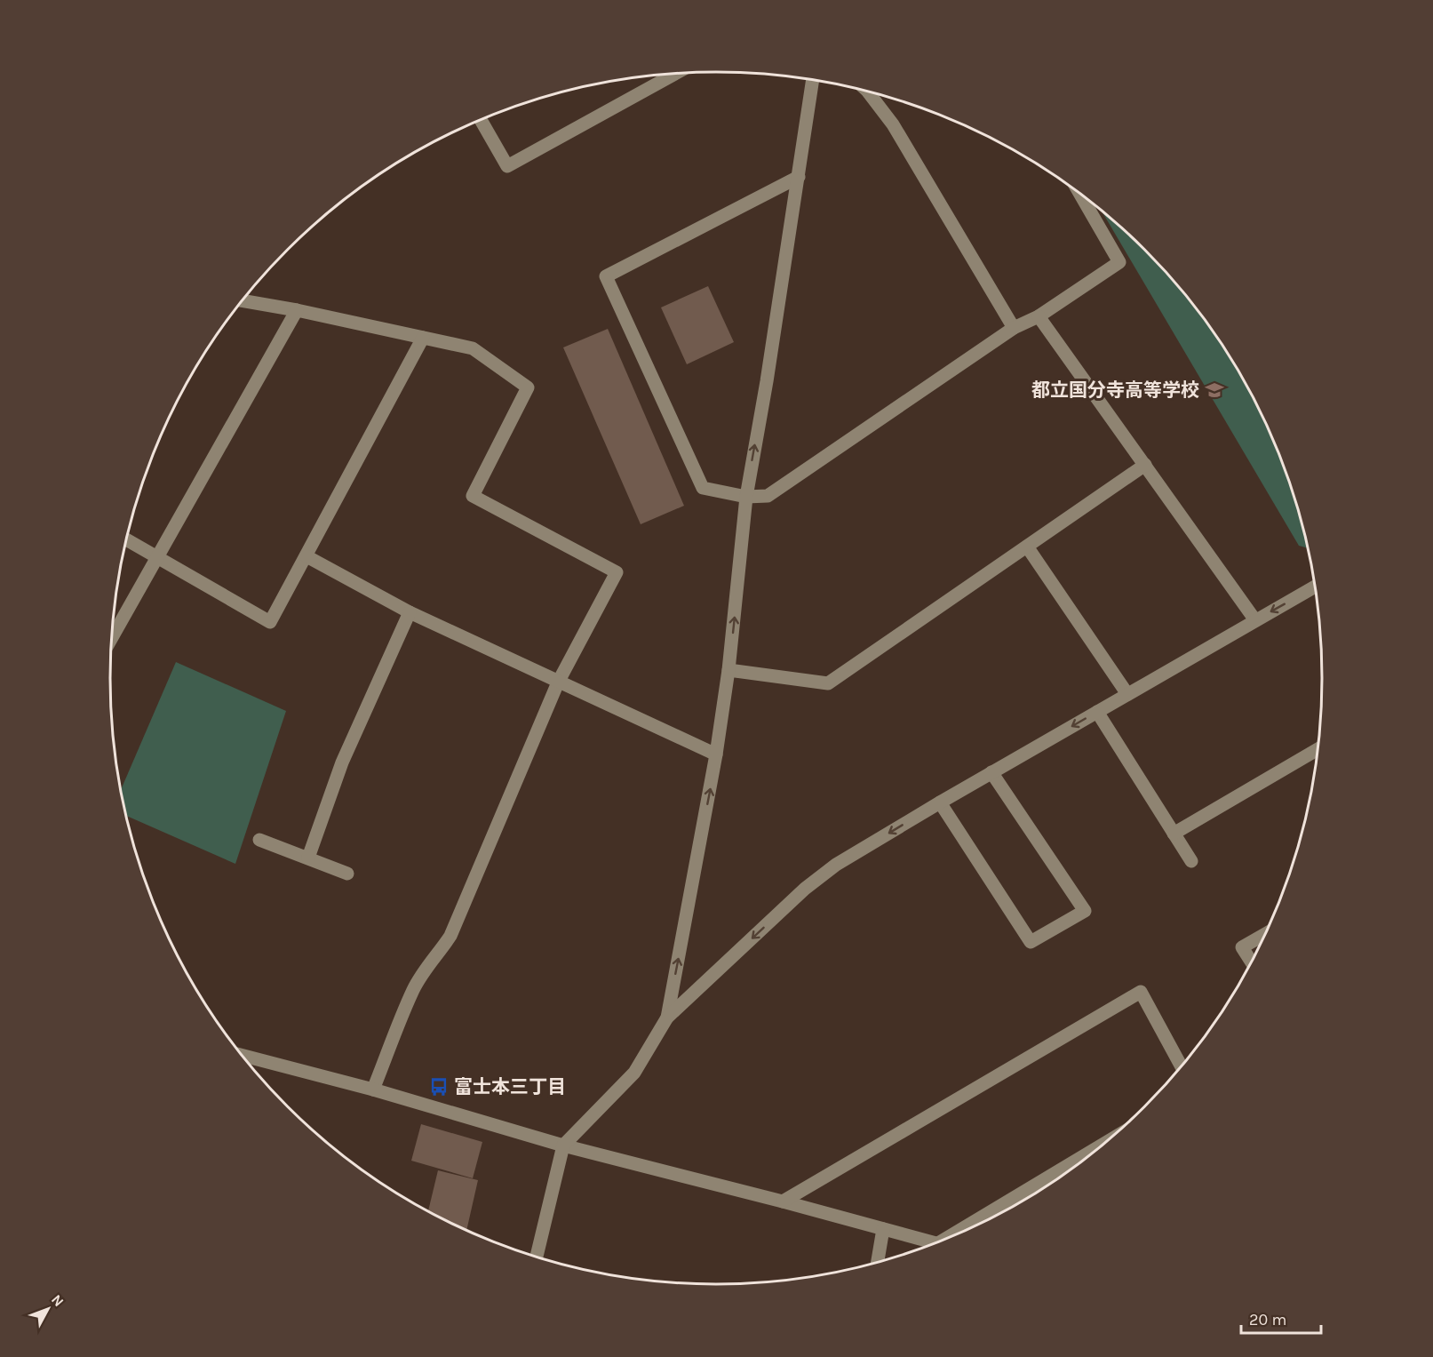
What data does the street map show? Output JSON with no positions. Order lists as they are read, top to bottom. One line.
{"places":{"school or university":["都立国分寺高等学校"],"bus stop":["富士本三丁目"]},"scale_bar":"20 m","north":"top right"}
